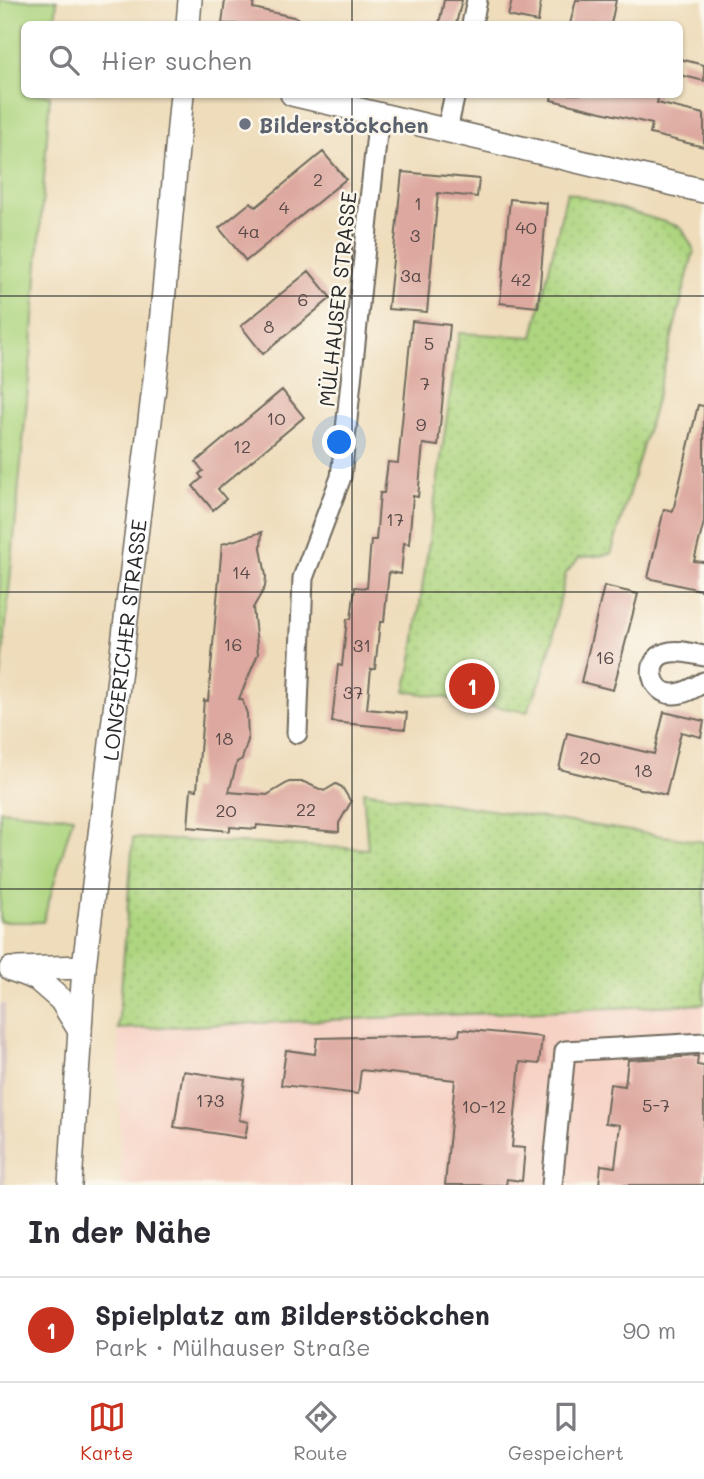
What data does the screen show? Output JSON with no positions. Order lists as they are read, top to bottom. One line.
{"streets":{"street":["MÜLHAUSER STRASSE","LONGERICHER STRASSE"]},"places":["Bilderstöckchen"],"house_numbers":["2","1","4","40","4a","3","3a","42","6","8","5","7","10","9","12","17","14","16","31","16","37","18","20","18","22","20","173","5-7","10-12"],"page":{"search":"Hier suchen","pins":"1","heading":"In der Nähe","list":[{"mark":"1","name":"Spielplatz am Bilderstöckchen","note":"Park · Mülhauser Straße","value":"90 m"}],"nav":["Karte","Route","Gespeichert"]}}
